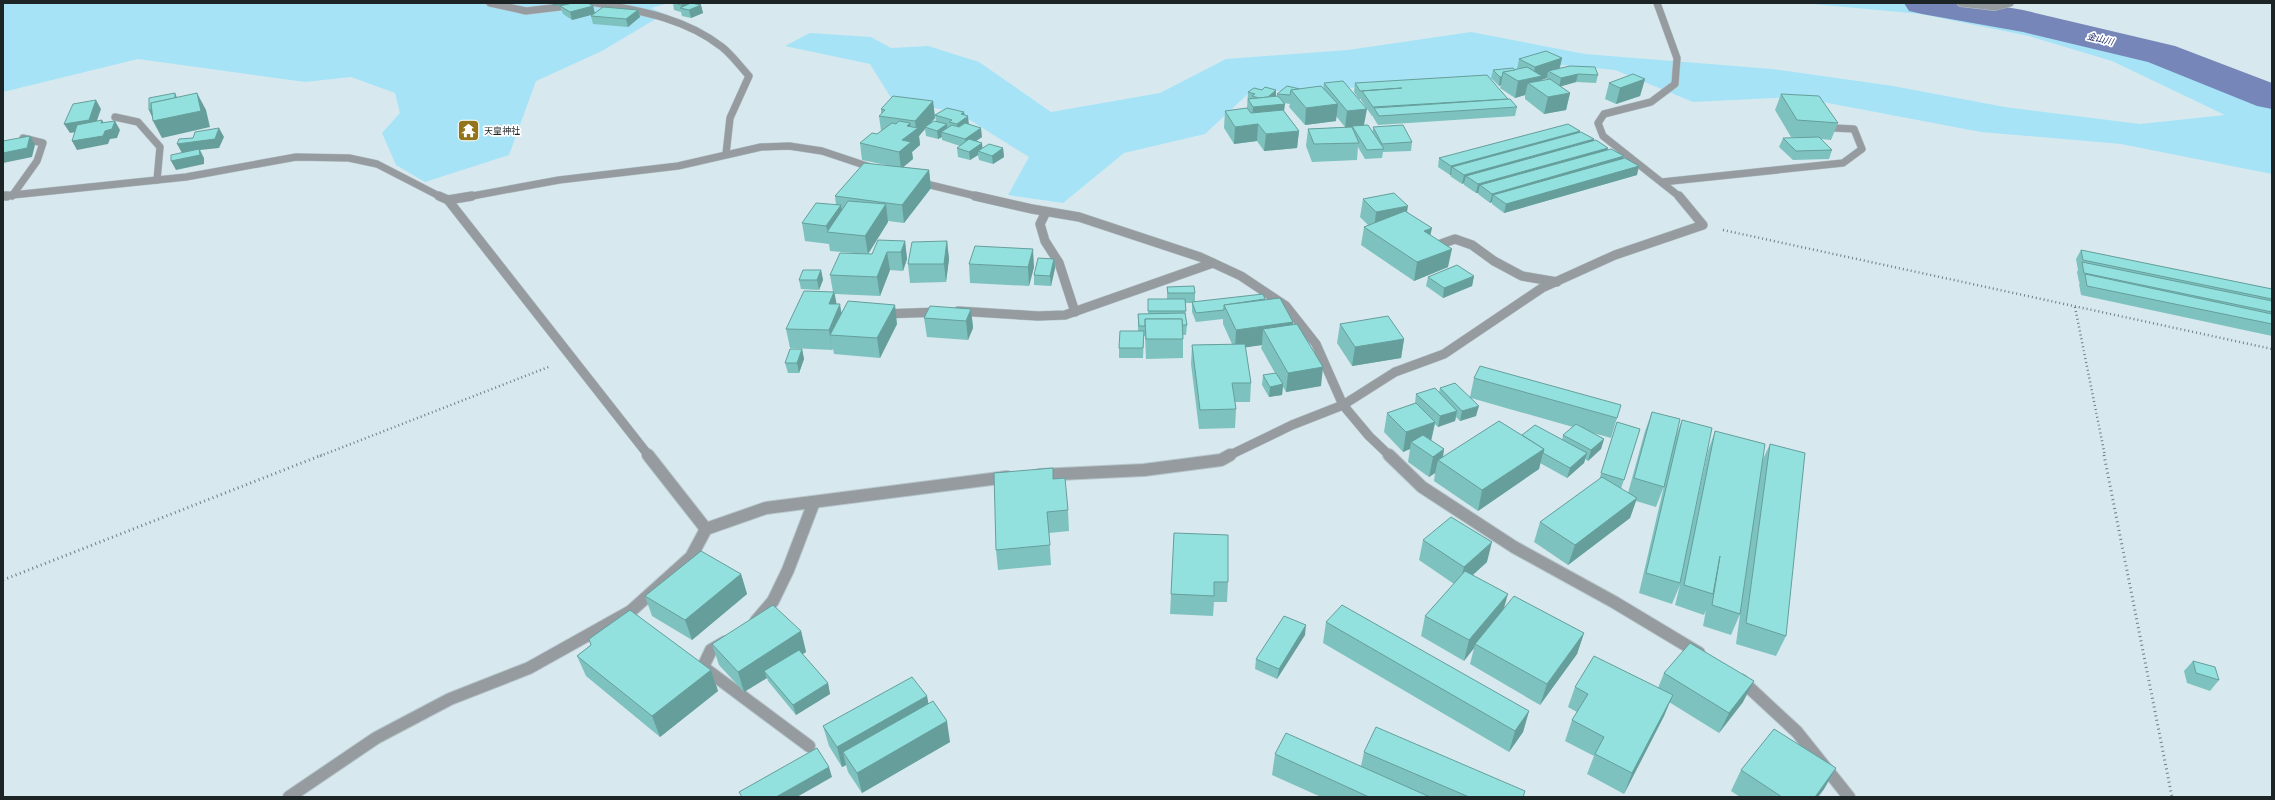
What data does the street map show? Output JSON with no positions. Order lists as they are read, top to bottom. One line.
{"water":["金山川"],"places":{"temple":["天皇神社"]}}
